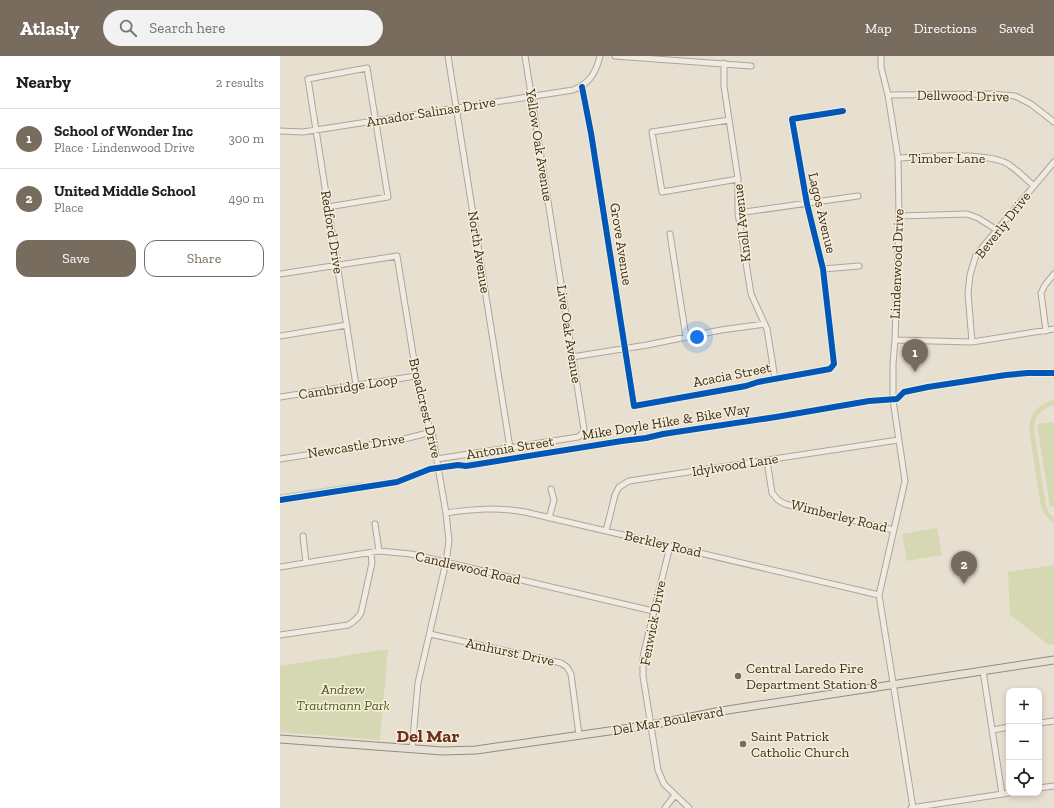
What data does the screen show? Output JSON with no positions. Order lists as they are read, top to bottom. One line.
{"streets":{"main road":["Del Mar Boulevard"],"street":["Dellwood Drive","Amador Salinas Drive","Yellow Oak Avenue","Timber Lane","Lagos Avenue","Knoll Avenue","Beverly Drive","Redford Drive","Grove Avenue","North Avenue","Lindenwood Drive","Live Oak Avenue","Acacia Street","Cambridge Loop","Broadcrest Drive","Newcastle Drive","Antonia Street","Idylwood Lane","Wimberley Road","Berkley Road","Candlewood Road","Fenwick Drive","Amhurst Drive"],"cycle path":["Mike Doyle Hike & Bike Way"]},"crossings":[["Dellwood Drive","Lindenwood Drive"],["Amador Salinas Drive","Yellow Oak Avenue"],["Amador Salinas Drive","Redford Drive"],["Amador Salinas Drive","Grove Avenue"],["Amador Salinas Drive","North Avenue"],["Yellow Oak Avenue","Live Oak Avenue"],["Timber Lane","Beverly Drive"],["Timber Lane","Lindenwood Drive"],["Lagos Avenue","Acacia Street"],["Knoll Avenue","Acacia Street"],["Redford Drive","Cambridge Loop"],["Redford Drive","Broadcrest Drive"],["Grove Avenue","Acacia Street"],["North Avenue","Antonia Street"],["Lindenwood Drive","Idylwood Lane"],["Lindenwood Drive","Wimberley Road"],["Lindenwood Drive","Berkley Road"],["Lindenwood Drive","Del Mar Boulevard"],["Live Oak Avenue","Antonia Street"],["Cambridge Loop","Broadcrest Drive"],["Broadcrest Drive","Newcastle Drive"],["Broadcrest Drive","Antonia Street"],["Broadcrest Drive","Berkley Road"],["Broadcrest Drive","Candlewood Road"],["Broadcrest Drive","Amhurst Drive"],["Broadcrest Drive","Del Mar Boulevard"],["Idylwood Lane","Wimberley Road"],["Idylwood Lane","Berkley Road"],["Berkley Road","Fenwick Drive"],["Candlewood Road","Fenwick Drive"],["Fenwick Drive","Del Mar Boulevard"],["Amhurst Drive","Del Mar Boulevard"]],"districts":["Del Mar"],"parks":["Andrew Trautmann Park"],"places":["Central Laredo Fire Department Station 8","Saint Patrick Catholic Church"],"page":{"header":"Atlasly","search":"Search here","nav":["Map","Directions","Saved"],"heading":["Nearby","2 results"],"list":[{"mark":"1","name":"School of Wonder Inc","note":"Place · Lindenwood Drive","value":"300 m"},{"mark":"2","name":"United Middle School","note":"Place","value":"490 m"}],"buttons":["Save","Share"],"pins":["1","2"],"map_buttons":["+","−"]}}
